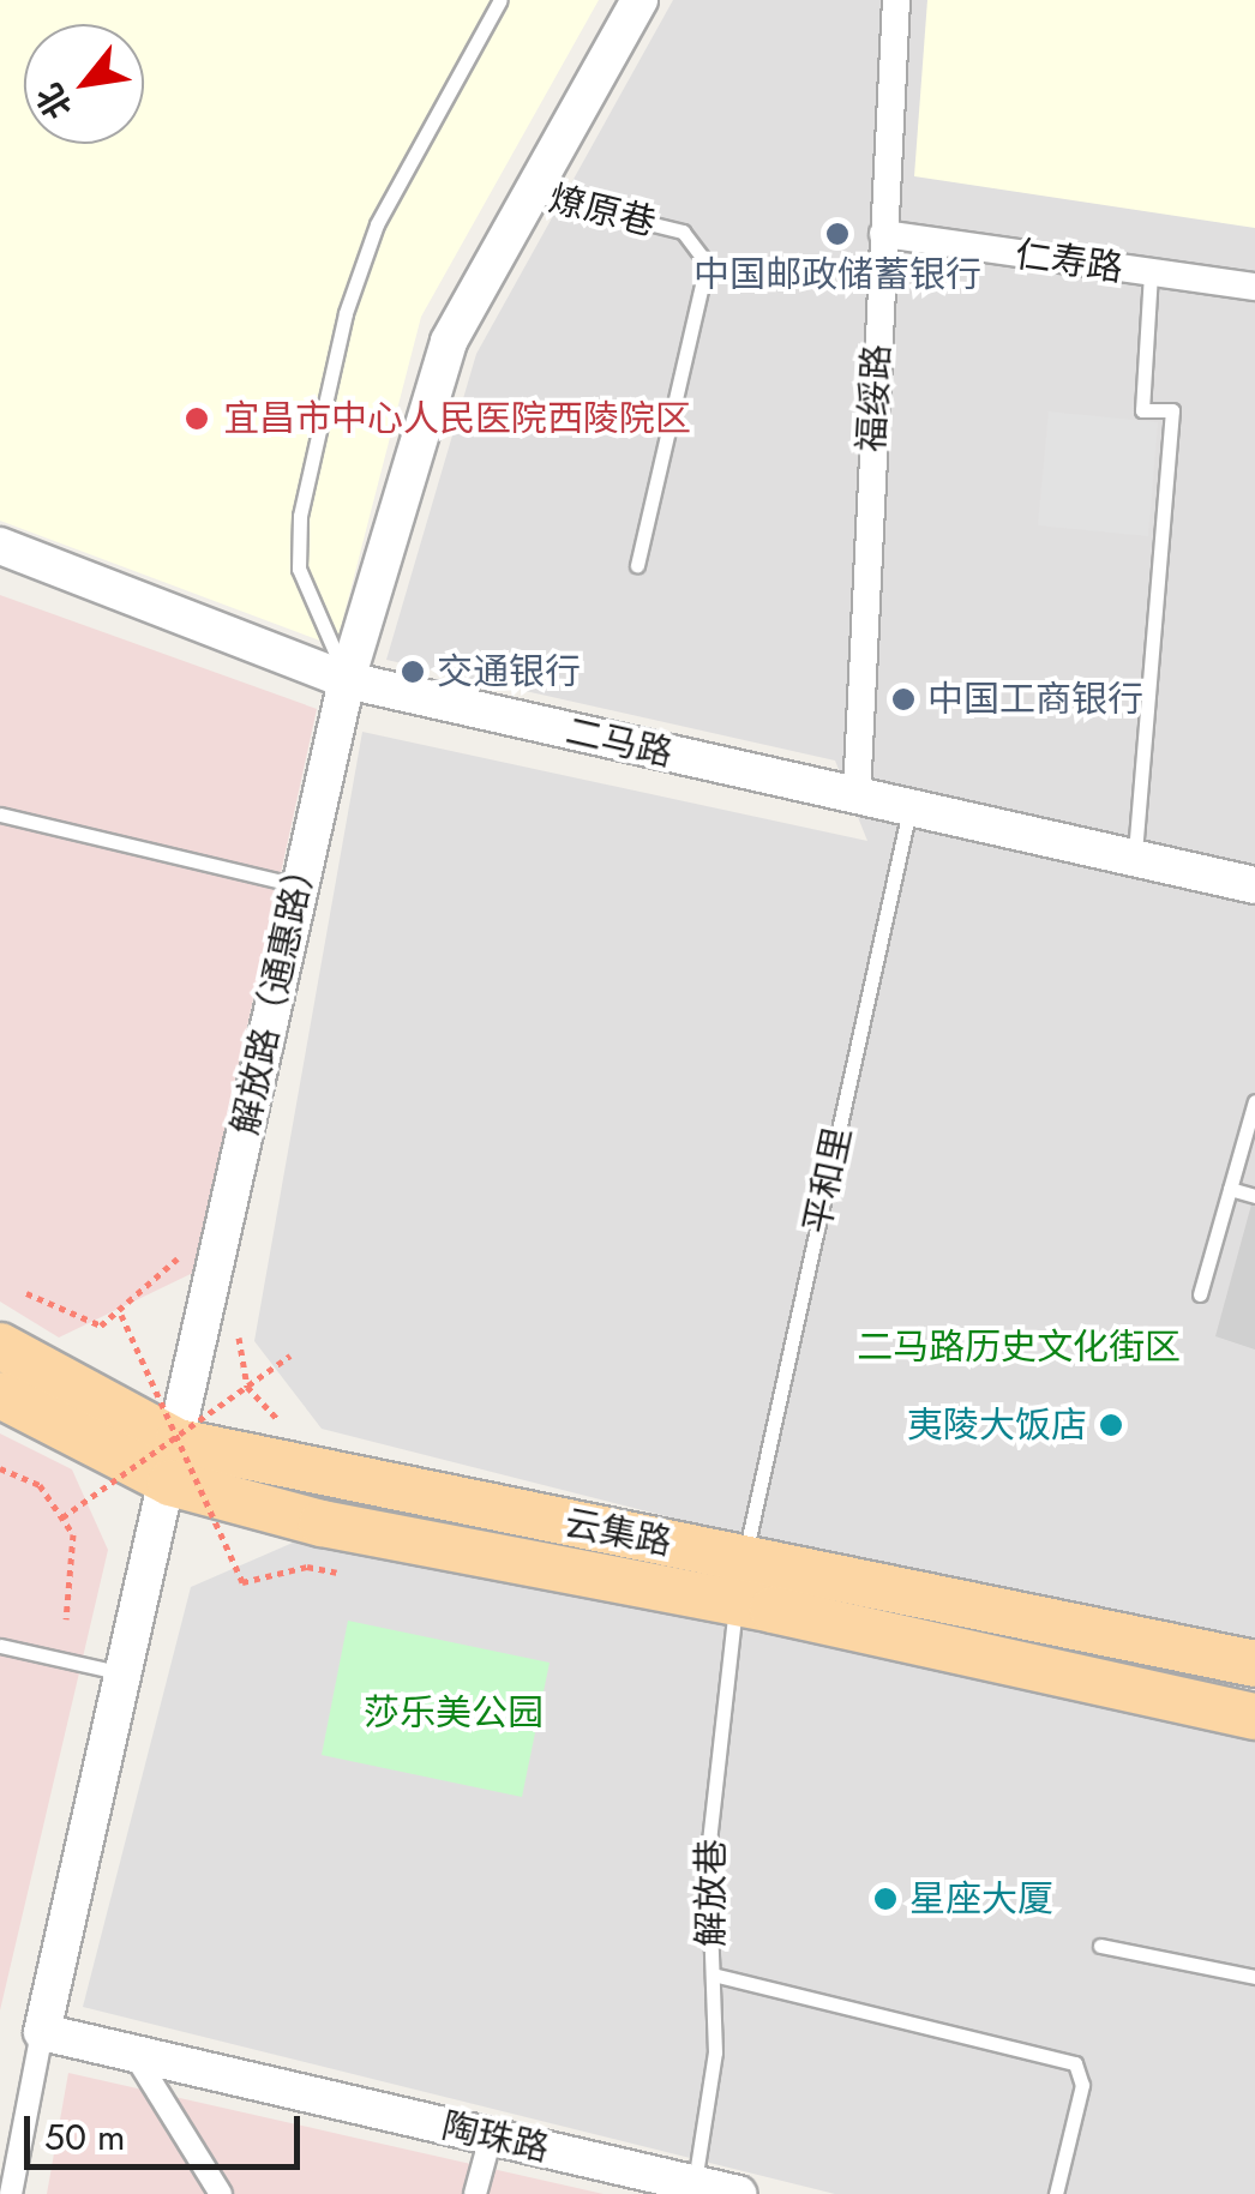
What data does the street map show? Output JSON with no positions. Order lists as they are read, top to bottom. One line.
{"streets":{"main road":["云集路"],"street":["仁寿路","福绥路","二马路","解放路（通惠路）","陶珠路"],"lane":["燎原巷","平和里","解放巷"]},"crossings":[["燎原巷","解放路（通惠路）"],["仁寿路","福绥路"],["福绥路","二马路"],["二马路","解放路（通惠路）"],["二马路","平和里"],["解放路（通惠路）","云集路"],["解放路（通惠路）","陶珠路"],["平和里","云集路"],["云集路","解放巷"],["解放巷","陶珠路"]],"parks":["二马路历史文化街区","莎乐美公园"],"places":["中国邮政储蓄银行","宜昌市中心人民医院西陵院区","交通银行","中国工商银行","夷陵大饭店","星座大厦"],"scale_bar":"50 m","north":"bottom left"}
